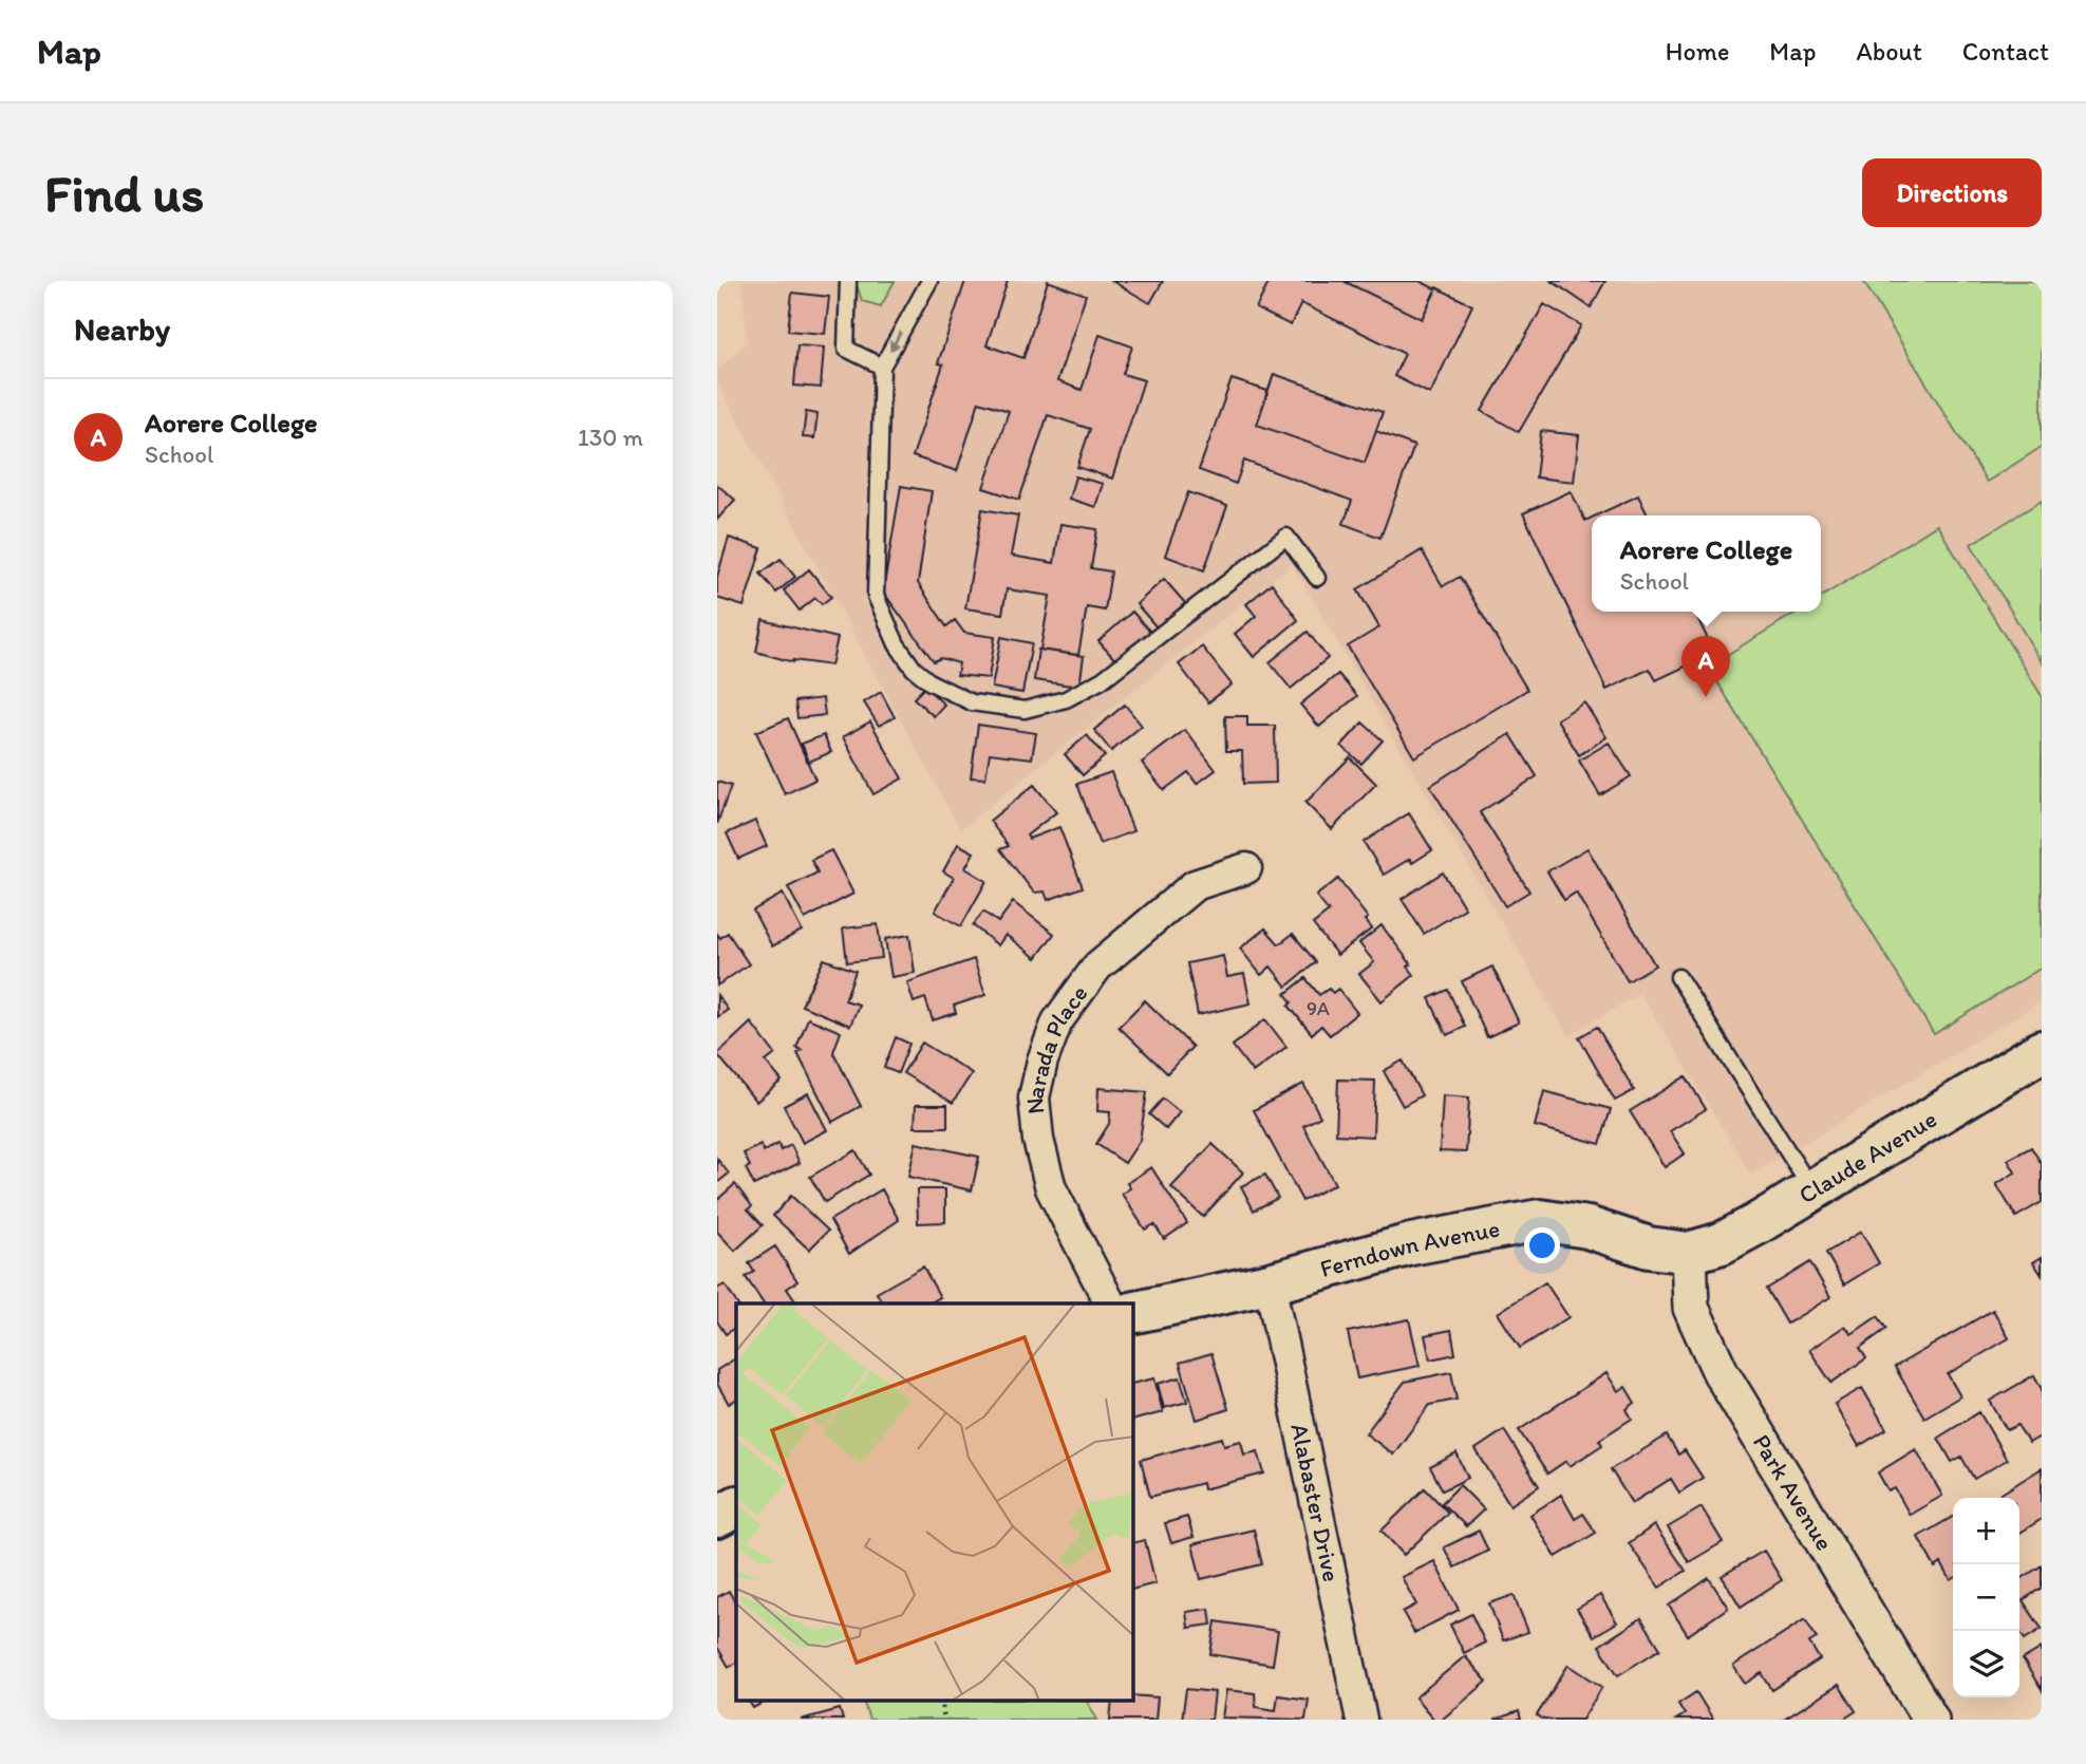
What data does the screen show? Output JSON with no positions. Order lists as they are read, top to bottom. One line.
{"streets":{"main road":["Claude Avenue","Ferndown Avenue"],"street":["Narada Place","Park Avenue","Alabaster Drive"]},"crossings":[["Claude Avenue","Ferndown Avenue"],["Claude Avenue","Park Avenue"],["Ferndown Avenue","Park Avenue"],["Ferndown Avenue","Alabaster Drive"]],"house_numbers":["9A"],"page":{"header":"Map","nav":["Home","Map","About","Contact"],"buttons":"Directions","title":"Find us","heading":"Nearby","list":[{"mark":"A","name":"Aorere College","note":"School","value":"130 m"}],"popup":["Aorere College","School"],"pins":"A","map_buttons":["+","−"]}}
